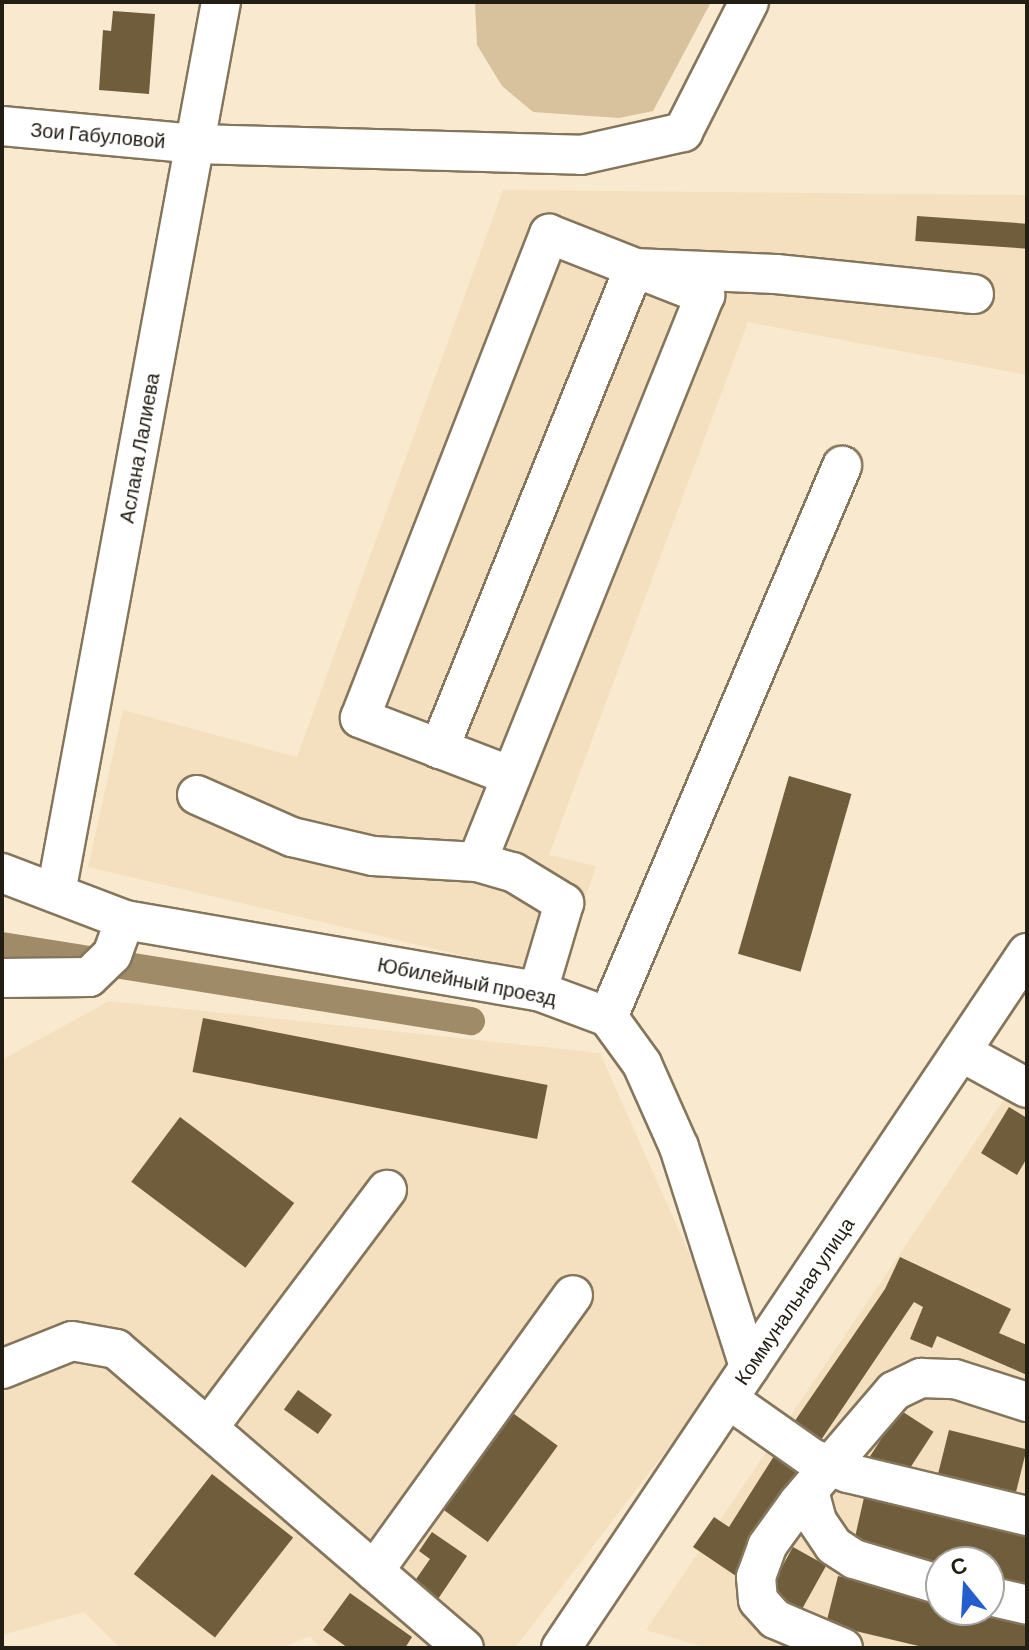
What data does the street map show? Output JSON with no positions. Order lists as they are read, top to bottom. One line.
{"streets":{"street":["Зои Габуловой","Аслана Лалиева","Юбилейный проезд","Коммунальная улица"]},"crossings":[["Зои Габуловой","Аслана Лалиева"],["Аслана Лалиева","Юбилейный проезд"]],"north":"top"}
